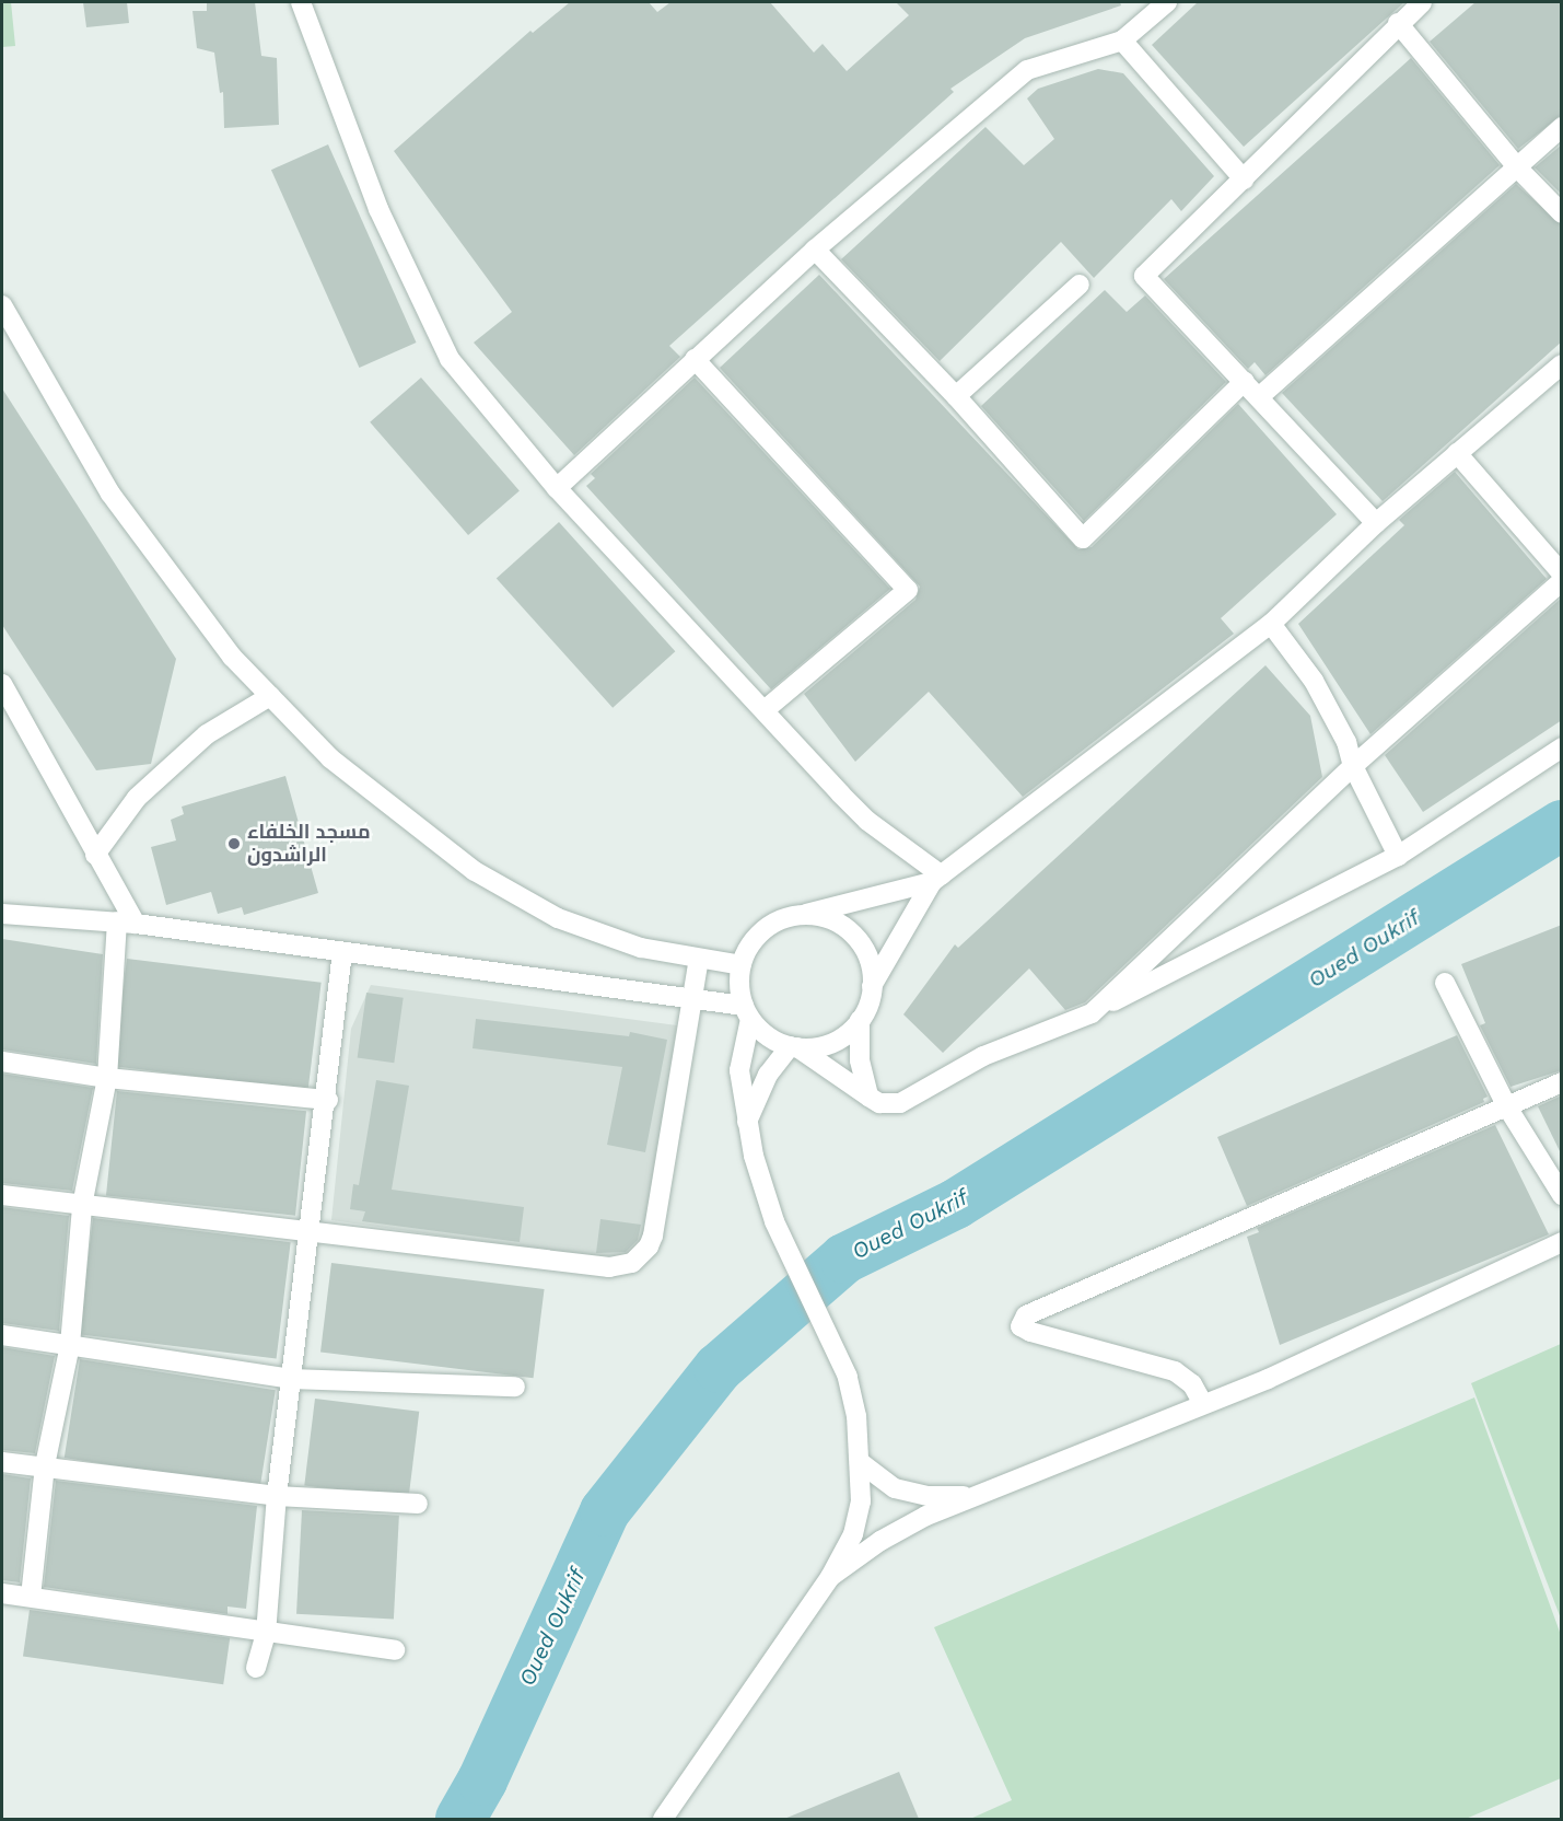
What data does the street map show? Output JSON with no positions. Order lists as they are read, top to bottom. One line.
{"water":["Oued Oukrif"],"places":["مسجد الخلفاء الراشدون"]}
